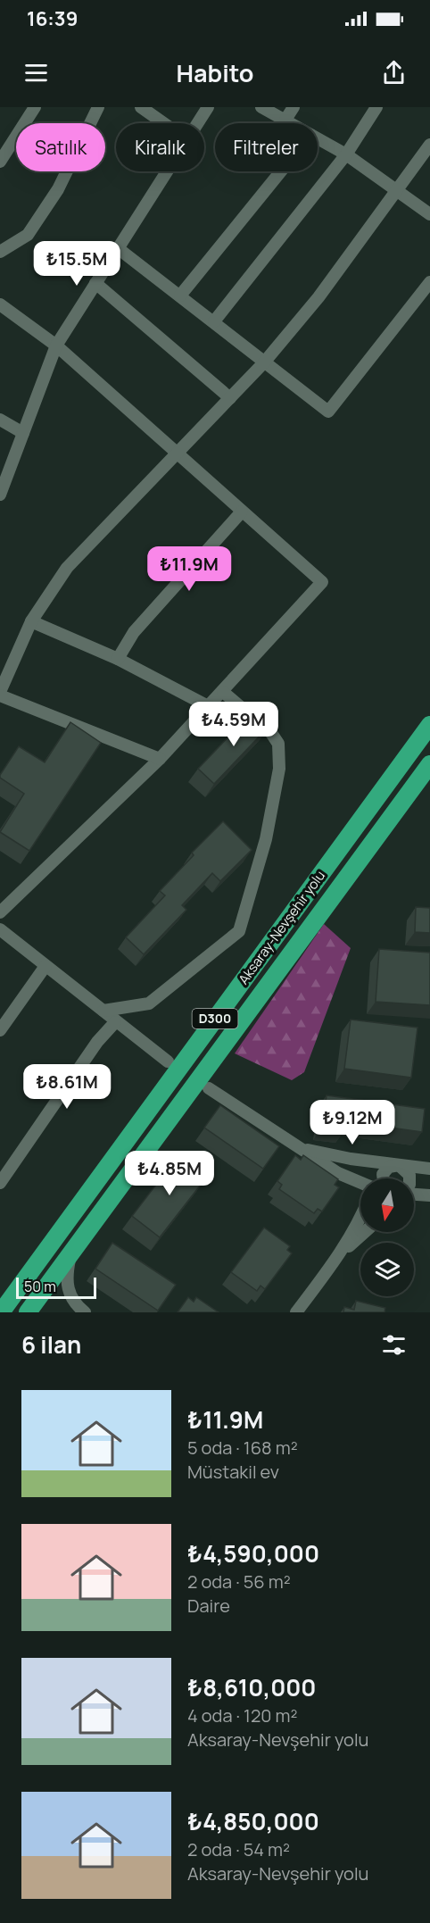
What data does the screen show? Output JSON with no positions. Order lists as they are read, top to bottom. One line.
{"streets":{"highway":["Aksaray-Nevşehir yolu","D300"]},"scale_bar":"50 m","north":"bottom","page":{"status":"16:39","header":"Habito","chip":["Satılık","Kiralık","Filtreler"],"price":["₺15.5M","₺11.9M","₺4.59M","₺8.61M","₺9.12M","₺4.85M"],"scale":"50 m","heading":"6 ilan","list":[{"name":"₺11.9M","note":"5 oda · 168 m² · Müstakil ev"},{"name":"₺4,590,000","note":"2 oda · 56 m² · Daire"},{"name":"₺8,610,000","note":"4 oda · 120 m² · Aksaray-Nevşehir yolu"},{"name":"₺4,850,000","note":"2 oda · 54 m² · Aksaray-Nevşehir yolu"}]}}
